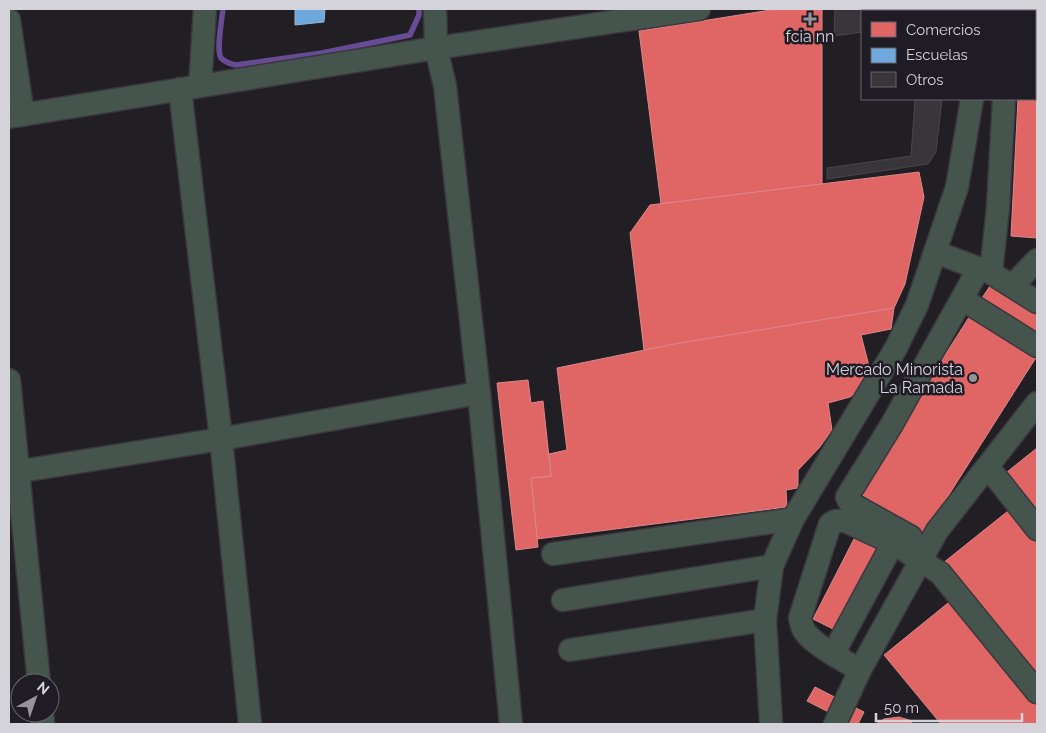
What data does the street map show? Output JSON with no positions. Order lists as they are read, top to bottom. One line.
{"places":{"health":["fcia nn"],"other":["Mercado Minorista La Ramada"]},"legend":["Comercios","Escuelas","Otros"],"scale_bar":"50 m","north":"top right"}
